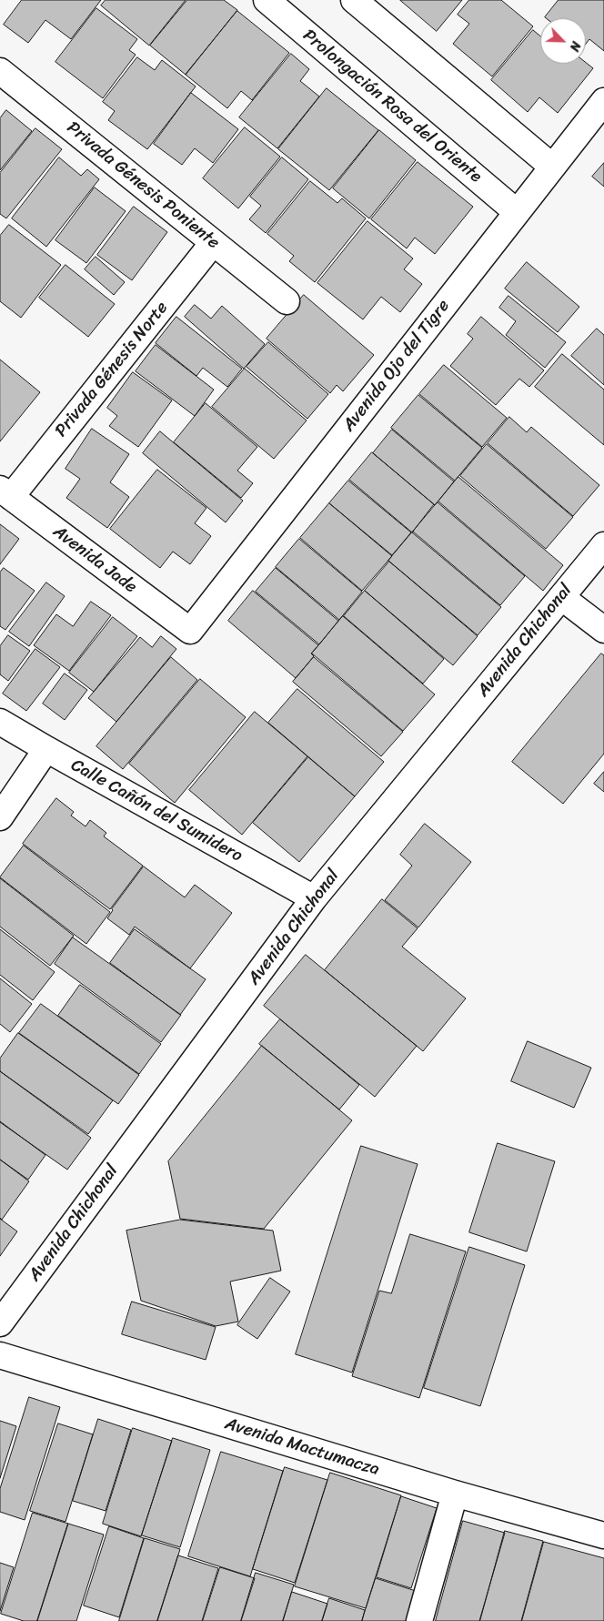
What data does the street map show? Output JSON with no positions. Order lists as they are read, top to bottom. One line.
{"streets":{"street":["Prolongación Rosa del Oriente","Privada Génesis Poniente","Avenida Ojo del Tigre","Privada Génesis Norte","Avenida Jade","Avenida Chichonal","Calle Cañón del Sumidero","Avenida Mactumacza"]},"crossings":[["Prolongación Rosa del Oriente","Avenida Ojo del Tigre"],["Privada Génesis Poniente","Privada Génesis Norte"],["Avenida Ojo del Tigre","Avenida Jade"],["Privada Génesis Norte","Avenida Jade"],["Avenida Chichonal","Calle Cañón del Sumidero"]],"north":"bottom right"}
